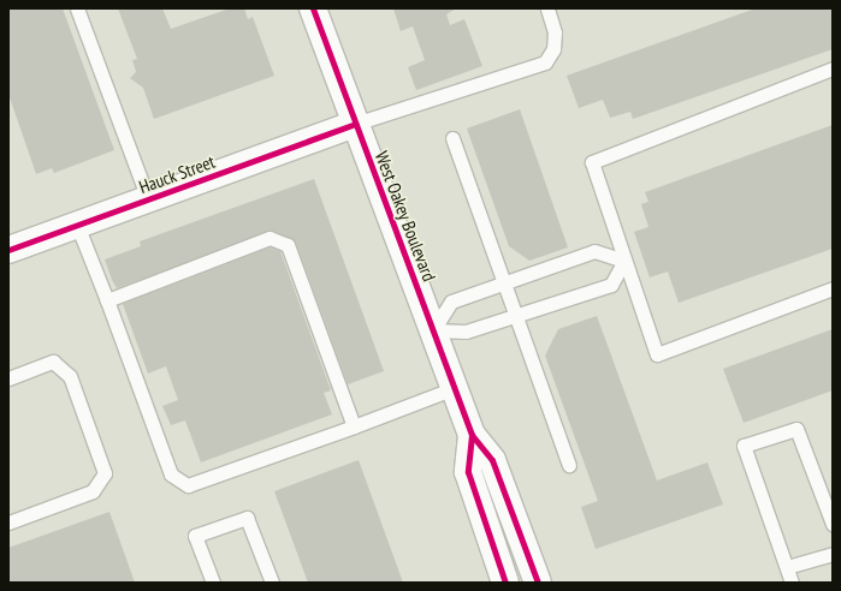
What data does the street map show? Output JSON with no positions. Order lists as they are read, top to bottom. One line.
{"streets":{"main road":["Hauck Street","West Oakey Boulevard"]},"crossings":[["Hauck Street","West Oakey Boulevard"]]}
